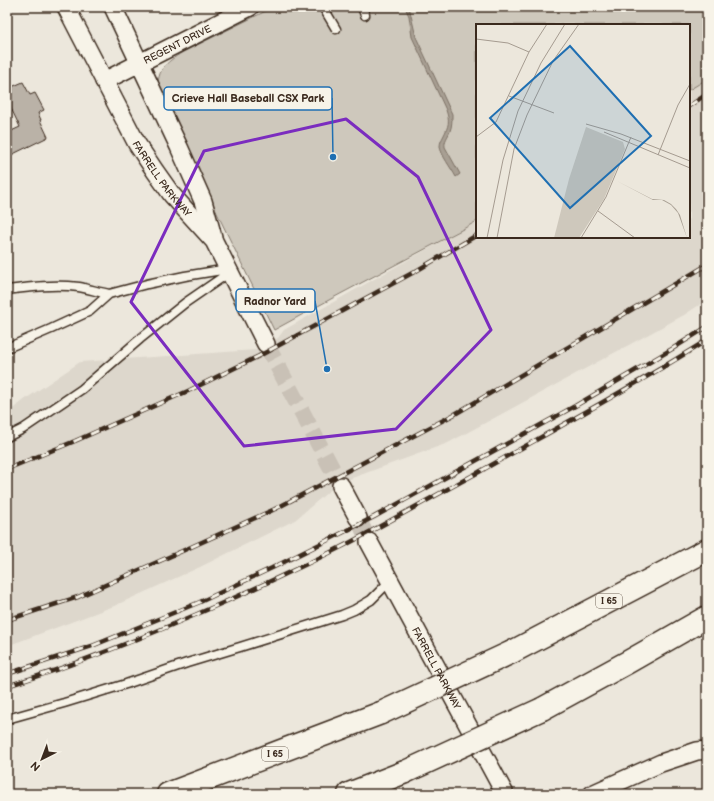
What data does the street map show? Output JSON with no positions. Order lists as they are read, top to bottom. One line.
{"streets":{"highway":["I 65"],"street":["REGENT DRIVE","FARRELL PARKWAY"]},"crossings":[["REGENT DRIVE","FARRELL PARKWAY"]],"places":["Crieve Hall Baseball CSX Park","Radnor Yard"],"north":"bottom left"}
